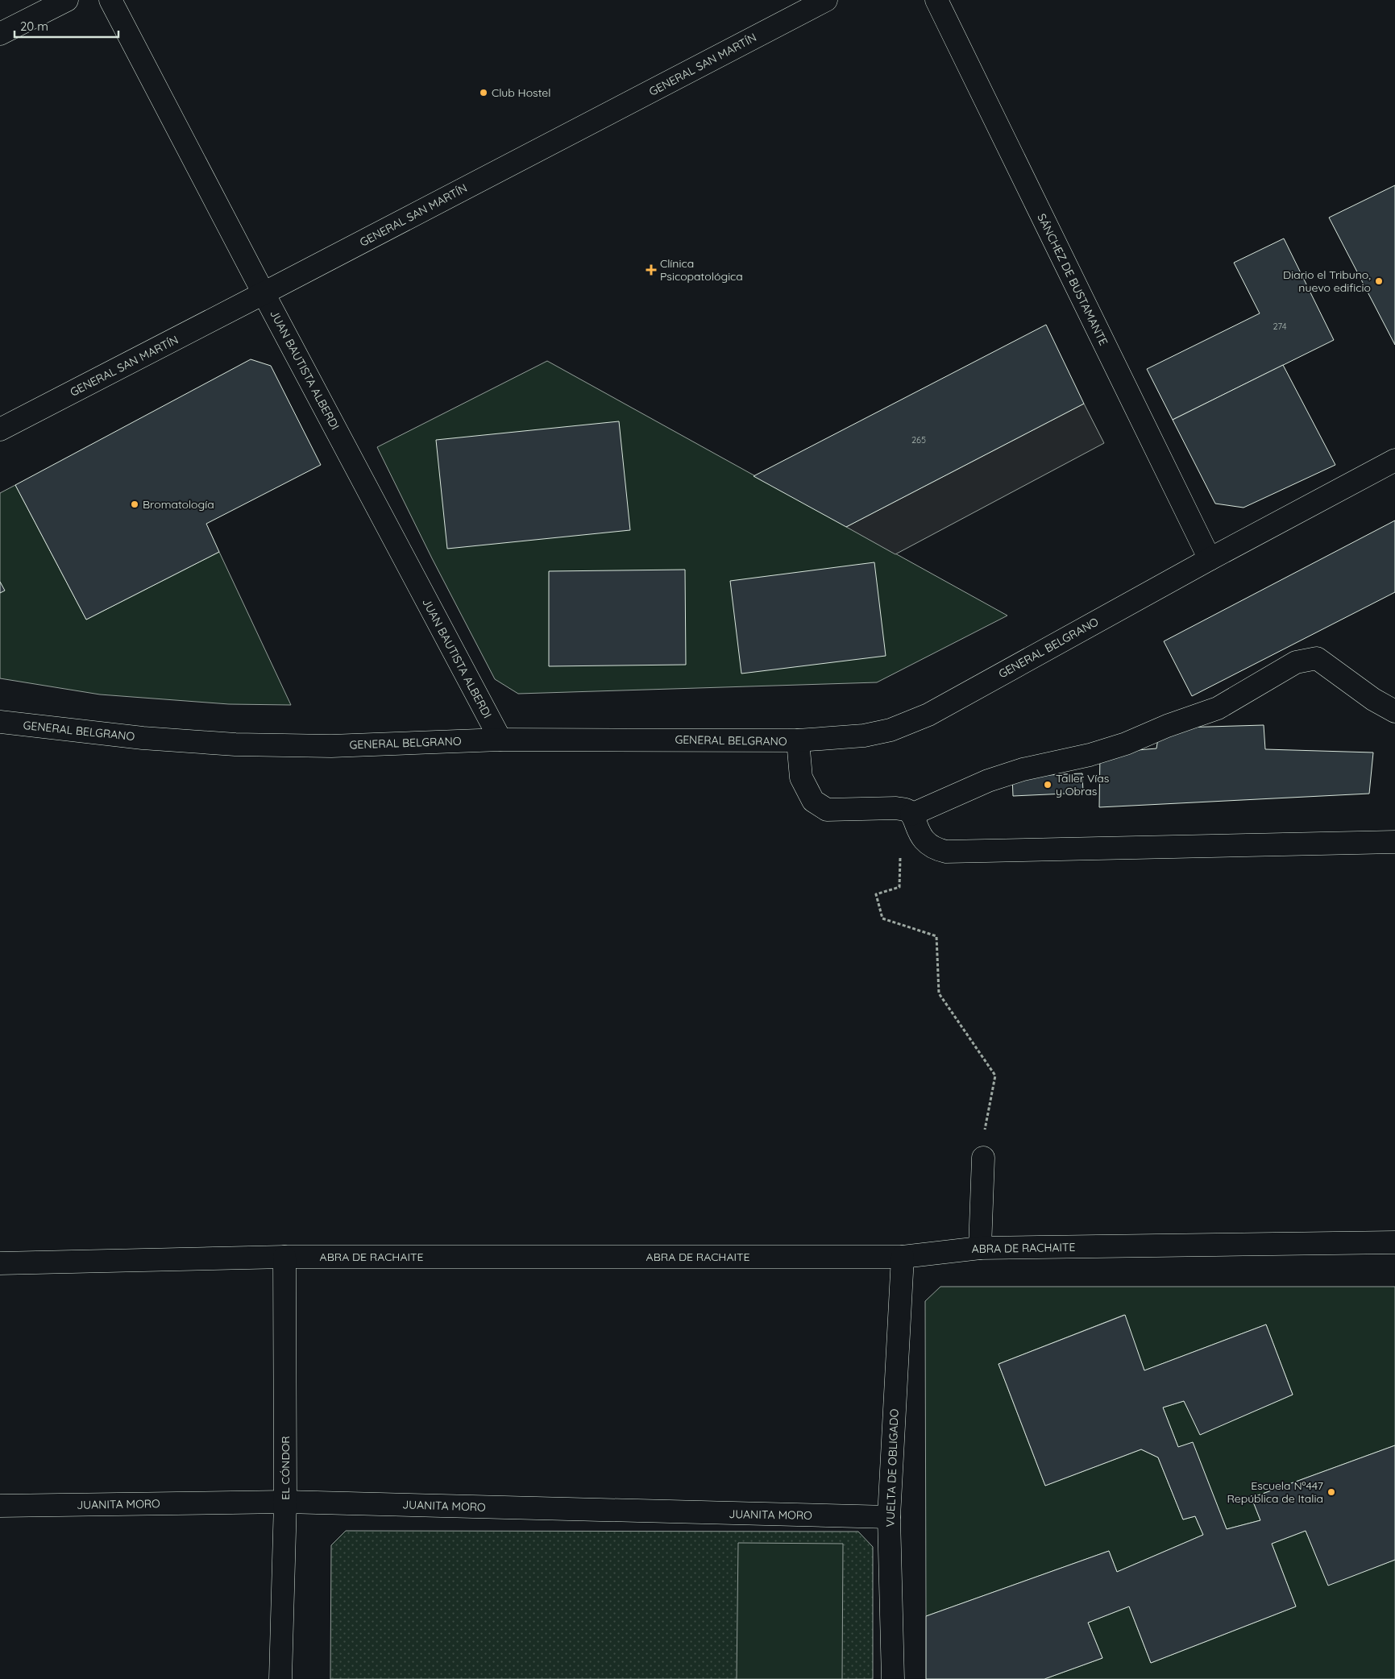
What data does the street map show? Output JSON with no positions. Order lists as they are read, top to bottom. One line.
{"streets":{"street":["GENERAL SAN MARTÍN","SÁNCHEZ DE BUSTAMANTE","JUAN BAUTISTA ALBERDI","GENERAL BELGRANO","ABRA DE RACHAITE","EL CÓNDOR","VUELTA DE OBLIGADO","JUANITA MORO"]},"crossings":[["GENERAL SAN MARTÍN","JUAN BAUTISTA ALBERDI"],["SÁNCHEZ DE BUSTAMANTE","GENERAL BELGRANO"],["JUAN BAUTISTA ALBERDI","GENERAL BELGRANO"],["ABRA DE RACHAITE","EL CÓNDOR"],["ABRA DE RACHAITE","VUELTA DE OBLIGADO"],["EL CÓNDOR","JUANITA MORO"],["VUELTA DE OBLIGADO","JUANITA MORO"]],"places":{"other":["Club Hostel","Diario el Tribuno, nuevo edificio","Bromatología","Taller Vías y Obras","Escuela Nº447 República de Italia"],"health":["Clínica Psicopatológica"]},"house_numbers":["274","265"],"scale_bar":"20 m"}
